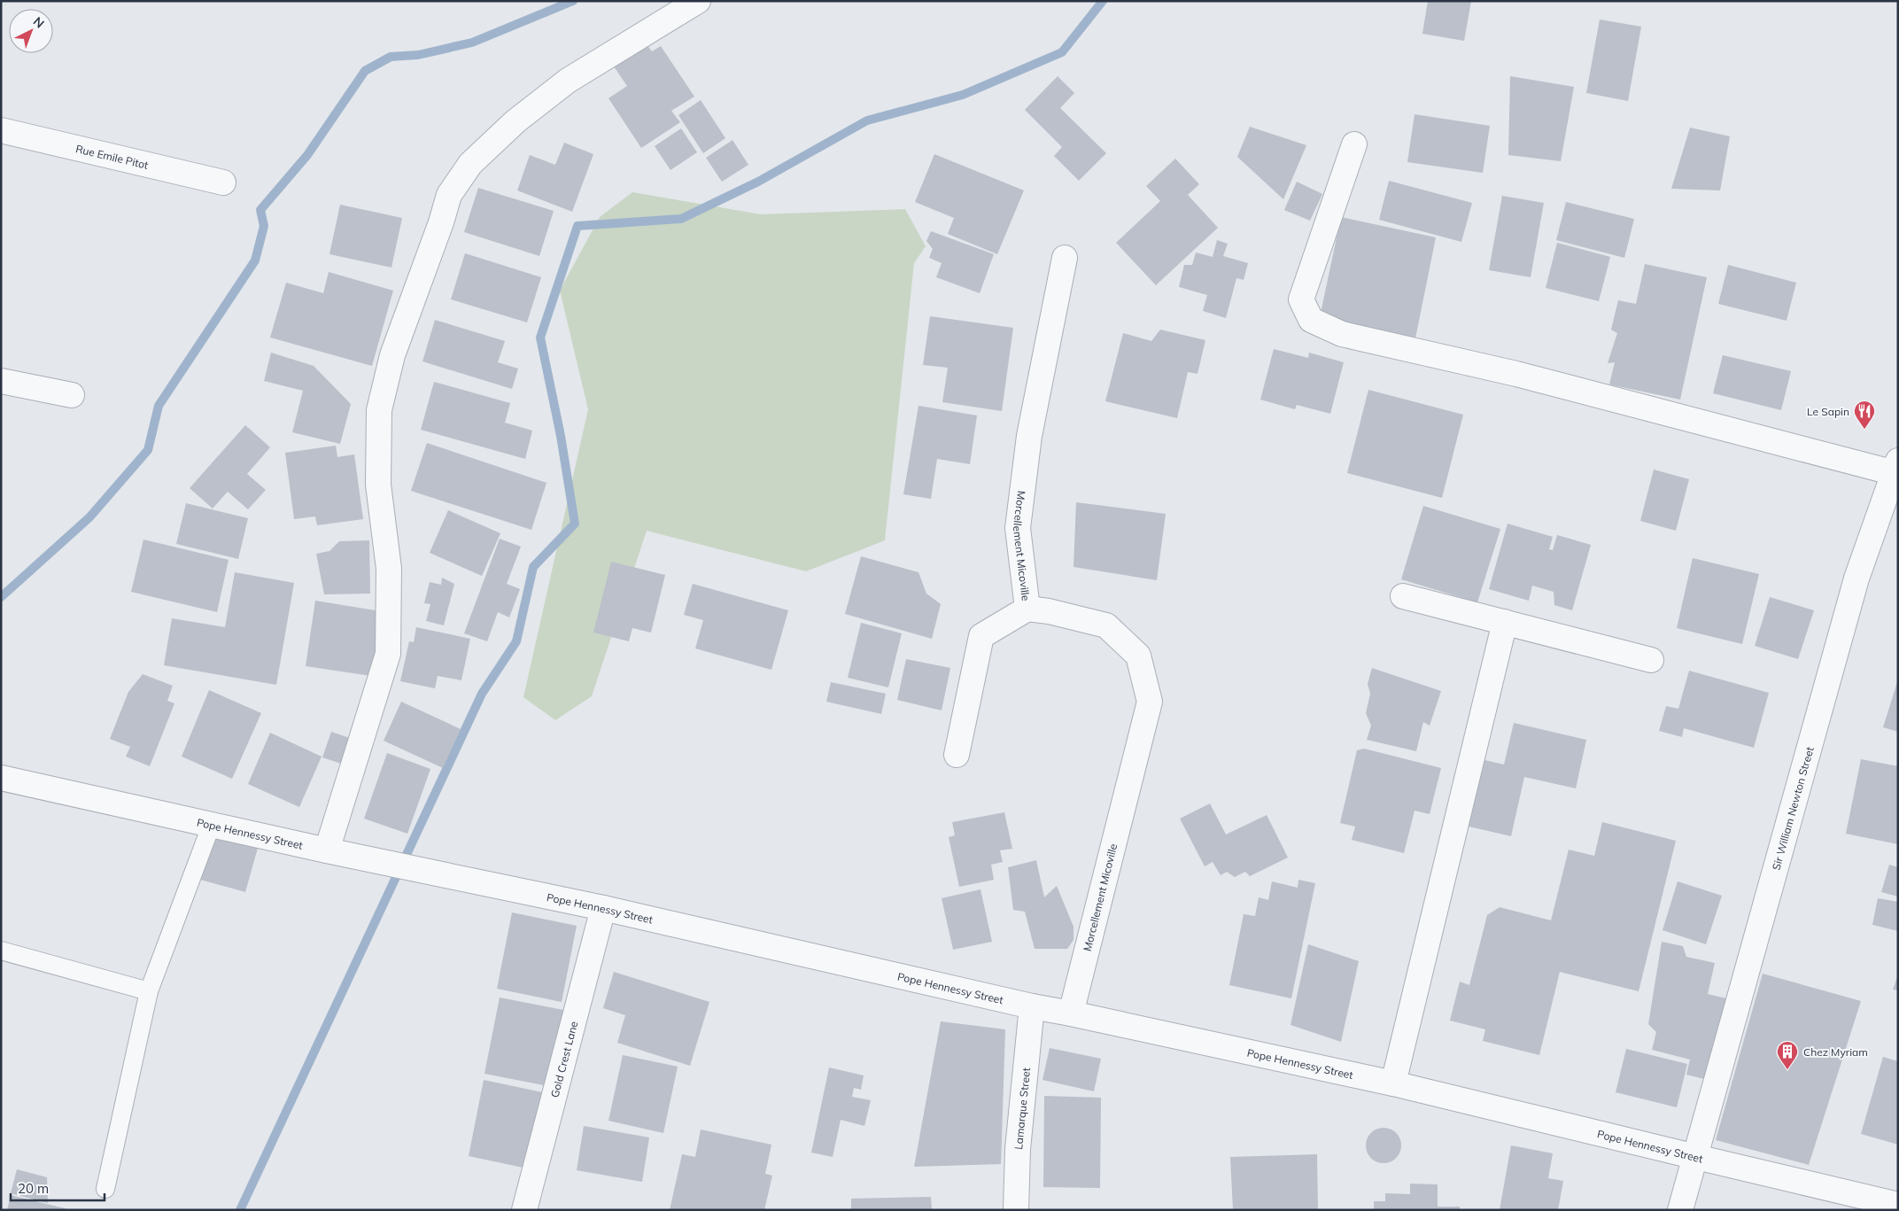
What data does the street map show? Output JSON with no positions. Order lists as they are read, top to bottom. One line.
{"streets":{"street":["Rue Emile Pitot","Morcellement Micoville","Sir William Newton Street","Pope Hennessy Street","Gold Crest Lane","Lamarque Street"]},"crossings":[["Morcellement Micoville","Pope Hennessy Street"],["Sir William Newton Street","Pope Hennessy Street"],["Pope Hennessy Street","Gold Crest Lane"],["Pope Hennessy Street","Lamarque Street"]],"places":{"restaurant":["Le Sapin"],"building":["Chez Myriam"]},"scale_bar":"20 m","north":"top right"}
